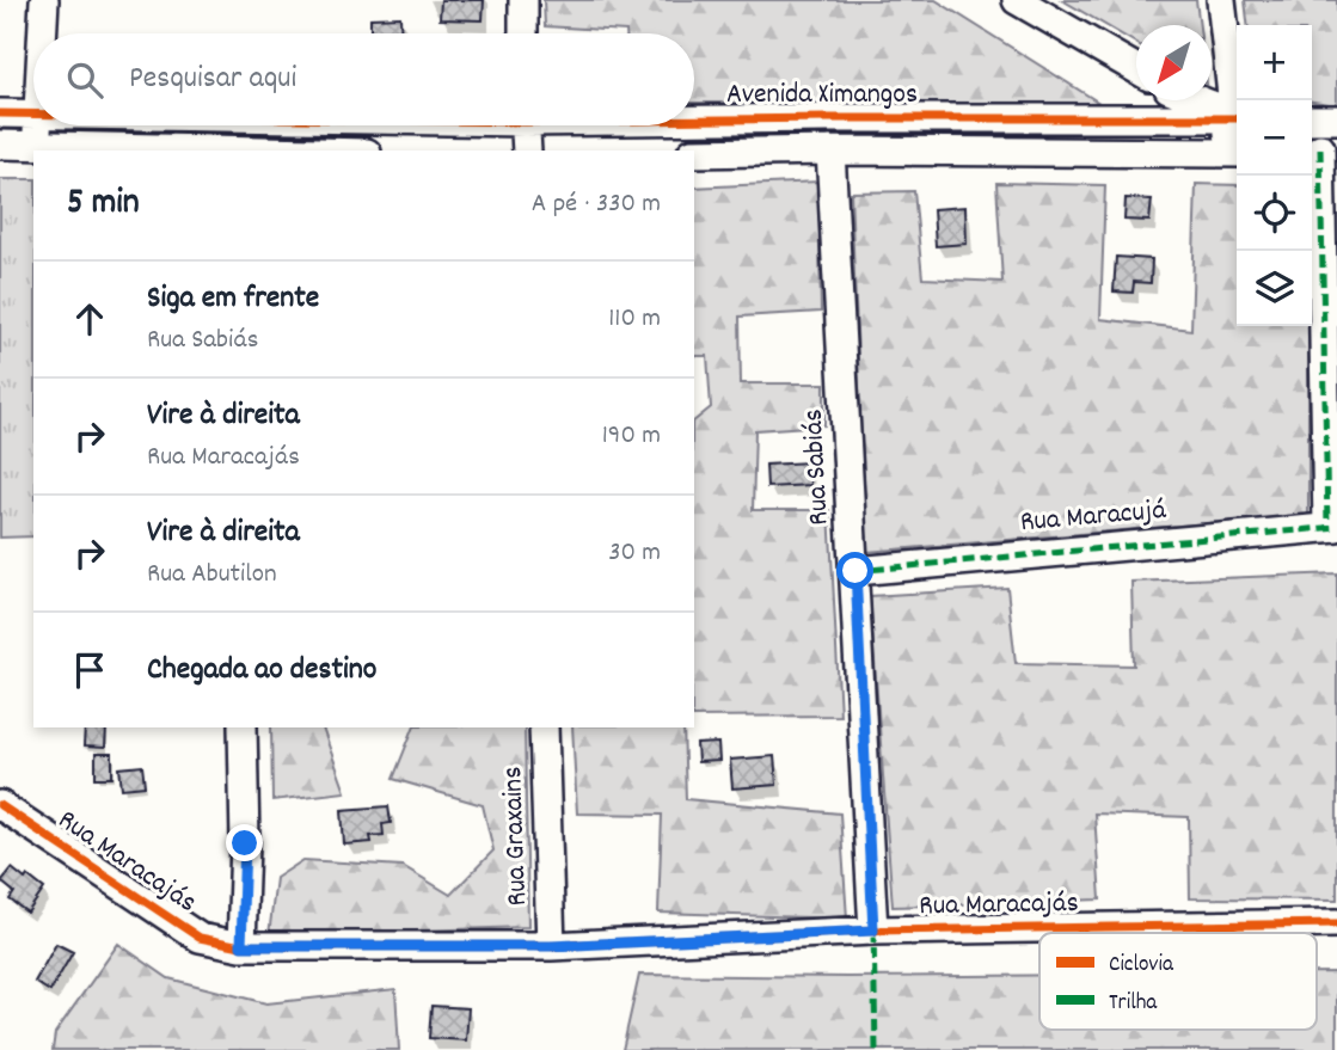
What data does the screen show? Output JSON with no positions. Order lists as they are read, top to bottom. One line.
{"streets":{"street":["Avenida Ximangos","Rua Sabiás","Rua Maracujá","Rua Graxains","Rua Maracajás"]},"crossings":[["Avenida Ximangos","Rua Sabiás"],["Rua Sabiás","Rua Maracujá"],["Rua Sabiás","Rua Maracajás"],["Rua Graxains","Rua Maracajás"]],"legend":["Ciclovia","Trilha"],"north":"bottom left","page":{"map_buttons":["+","−"],"search":"Pesquisar aqui","heading":["5 min","A pé · 330 m"],"list":[["Siga em frente","Rua Sabiás","110 m"],["Vire à direita","Rua Maracajás","190 m"],["Vire à direita","Rua Abutilon","30 m"],"Chegada ao destino"]}}
